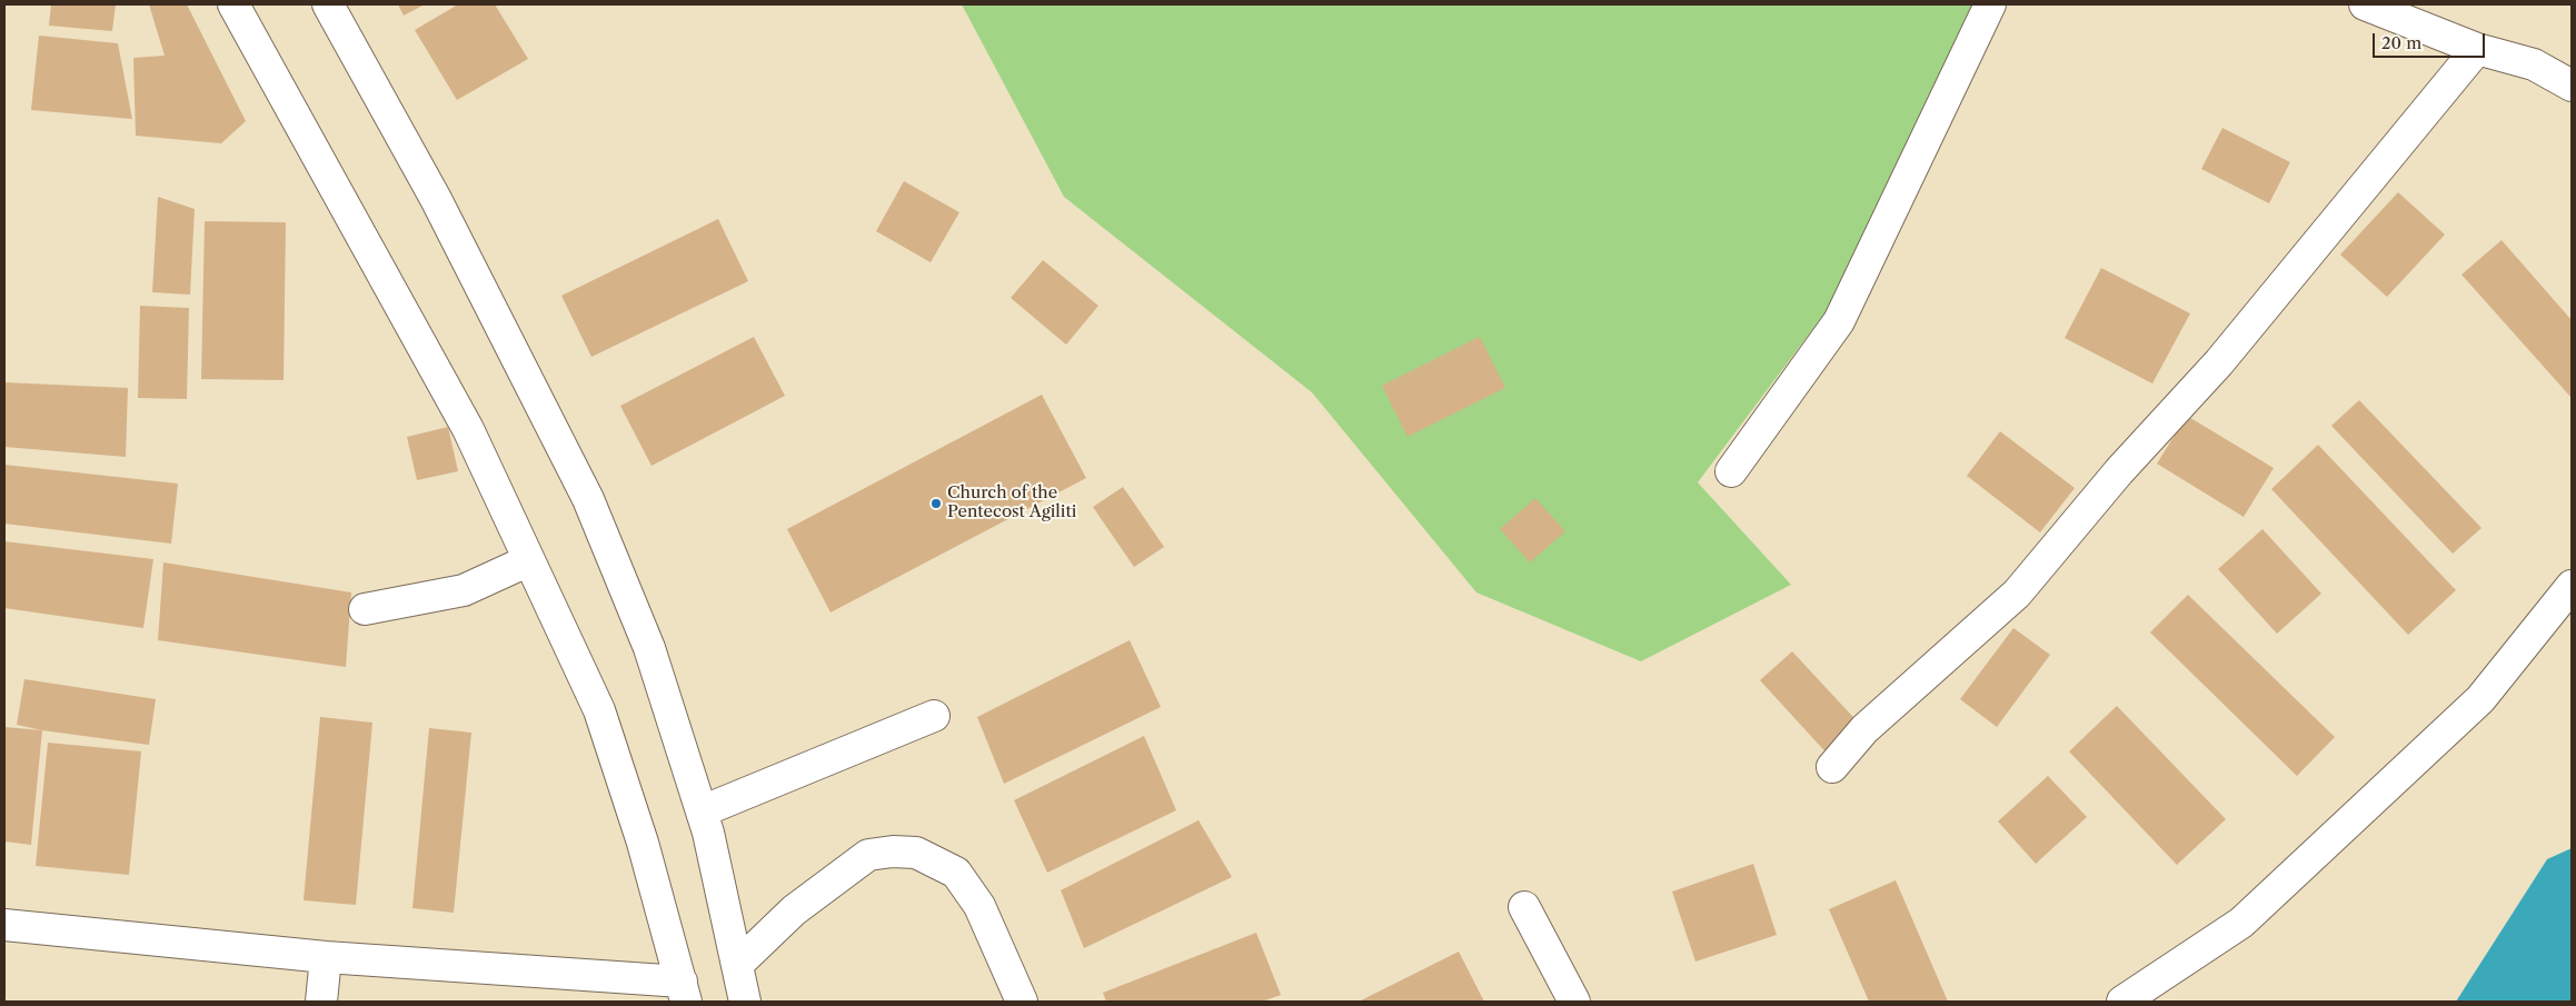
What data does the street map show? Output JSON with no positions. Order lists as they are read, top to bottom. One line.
{"places":["Church of the Pentecost Agiliti"],"scale_bar":"20 m"}
